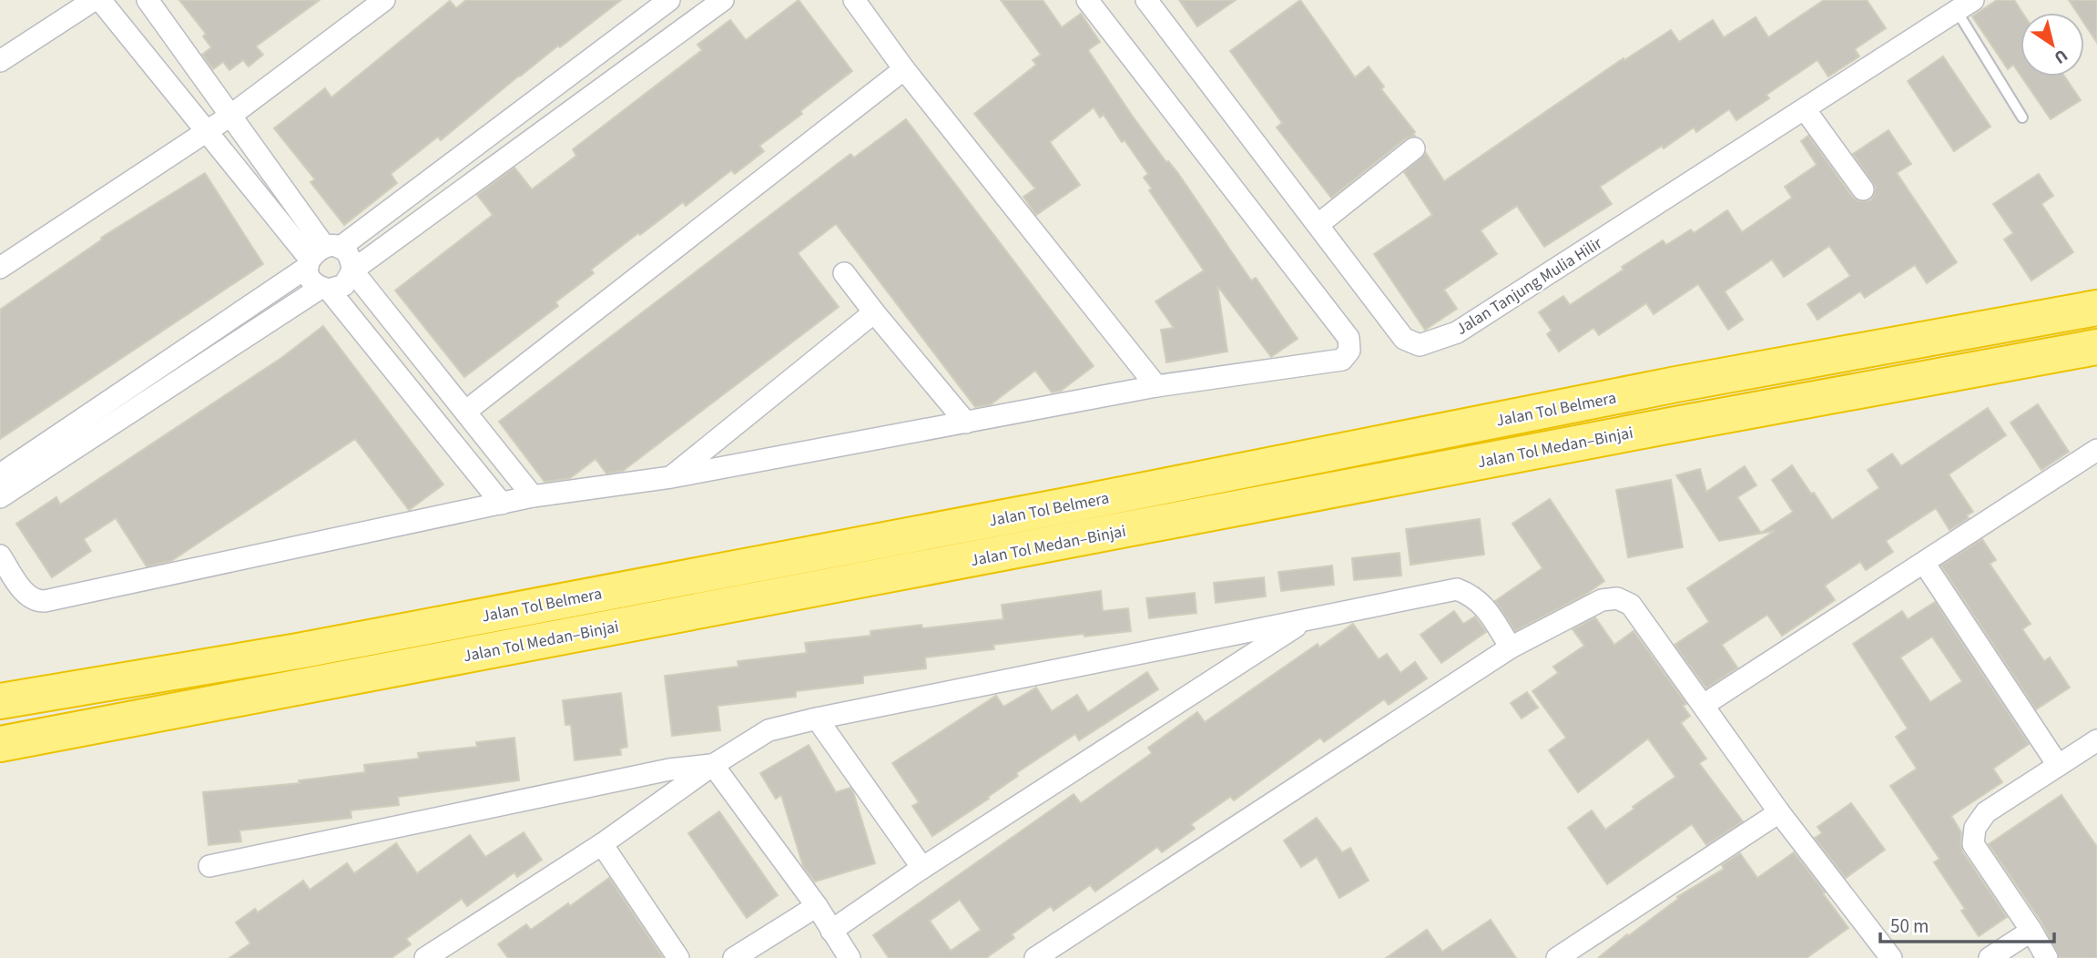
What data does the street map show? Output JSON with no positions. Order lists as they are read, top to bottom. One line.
{"streets":{"highway":["Jalan Tol Belmera","Jalan Tol Medan–Binjai"],"street":["Jalan Tanjung Mulia Hilir"]},"scale_bar":"50 m","north":"bottom right"}
